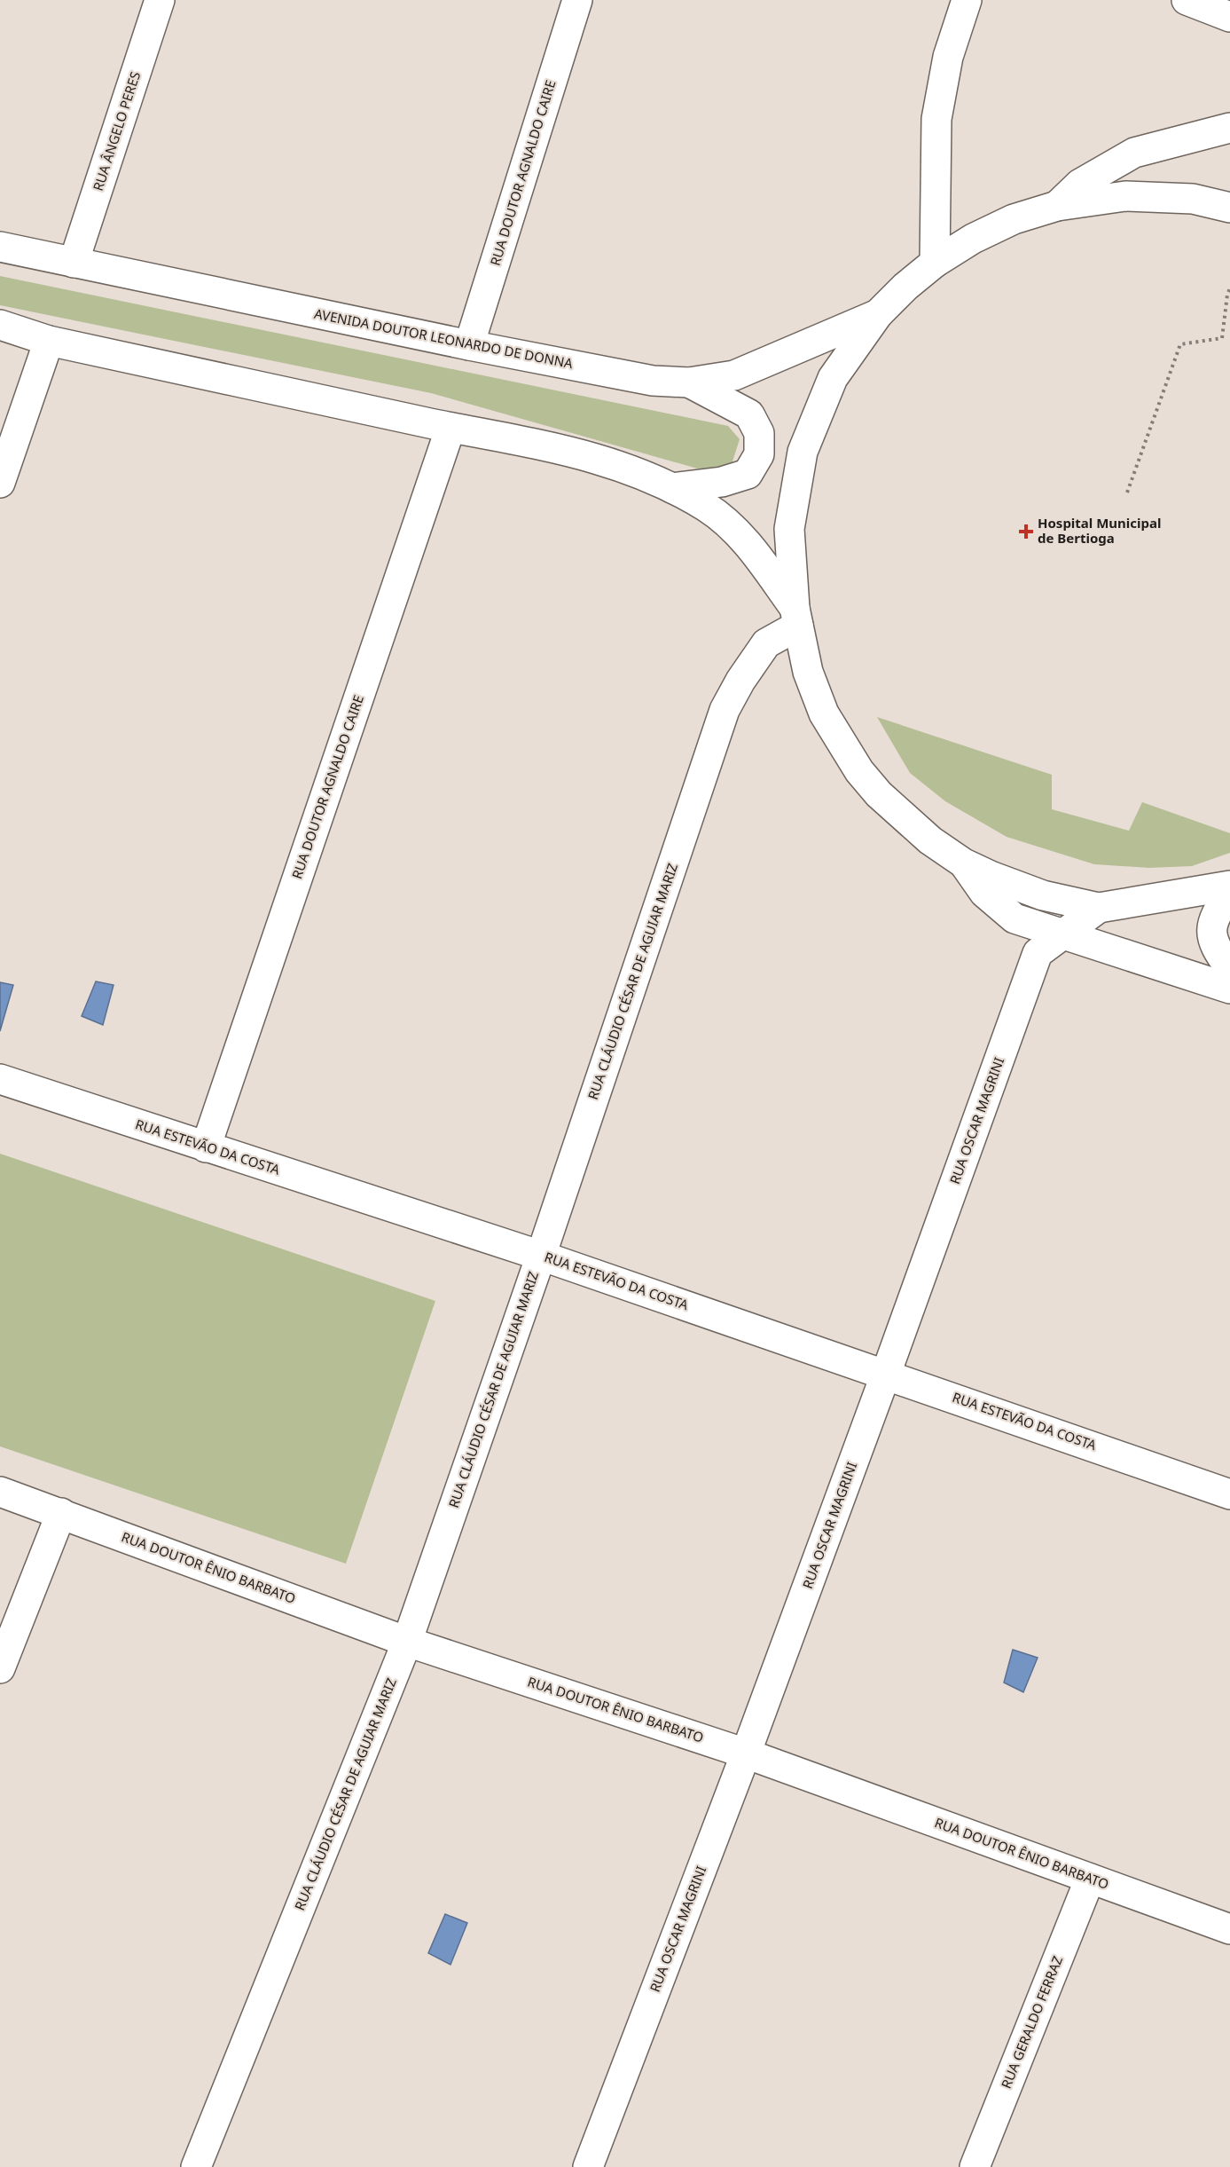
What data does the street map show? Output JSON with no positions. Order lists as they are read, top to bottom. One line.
{"streets":{"street":["RUA ÂNGELO PERES","RUA DOUTOR AGNALDO CAIRE","AVENIDA DOUTOR LEONARDO DE DONNA","RUA CLÁUDIO CÉSAR DE AGUIAR MARIZ","RUA OSCAR MAGRINI","RUA ESTEVÃO DA COSTA","RUA DOUTOR ÊNIO BARBATO","RUA GERALDO FERRAZ"]},"crossings":[["RUA ÂNGELO PERES","AVENIDA DOUTOR LEONARDO DE DONNA"],["RUA DOUTOR AGNALDO CAIRE","AVENIDA DOUTOR LEONARDO DE DONNA"],["RUA DOUTOR AGNALDO CAIRE","RUA ESTEVÃO DA COSTA"],["RUA CLÁUDIO CÉSAR DE AGUIAR MARIZ","RUA ESTEVÃO DA COSTA"],["RUA CLÁUDIO CÉSAR DE AGUIAR MARIZ","RUA DOUTOR ÊNIO BARBATO"],["RUA OSCAR MAGRINI","RUA ESTEVÃO DA COSTA"],["RUA OSCAR MAGRINI","RUA DOUTOR ÊNIO BARBATO"],["RUA DOUTOR ÊNIO BARBATO","RUA GERALDO FERRAZ"]],"places":{"health":["Hospital Municipal de Bertioga"]}}
